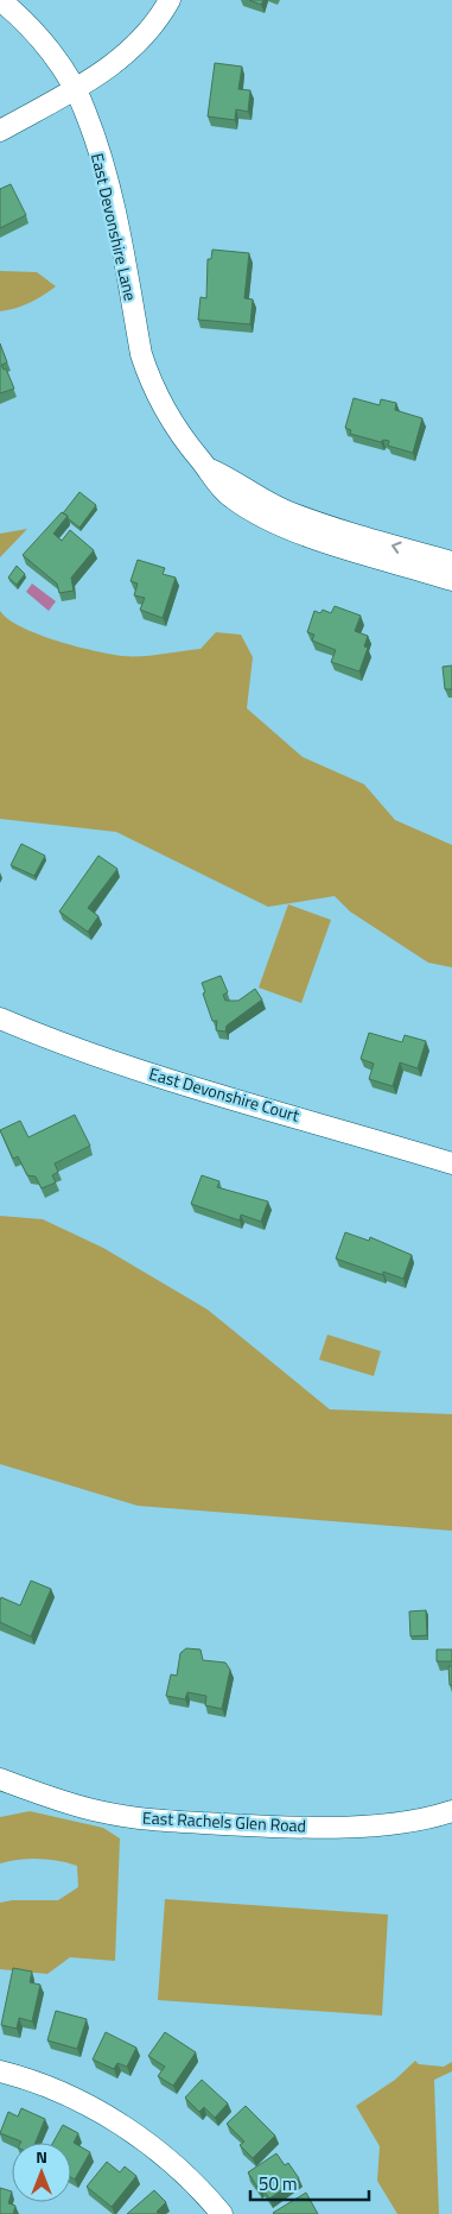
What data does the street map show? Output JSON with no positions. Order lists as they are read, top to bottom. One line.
{"streets":{"street":["East Devonshire Lane","East Devonshire Court","East Rachels Glen Road"]},"scale_bar":"50 m","north":"top"}
